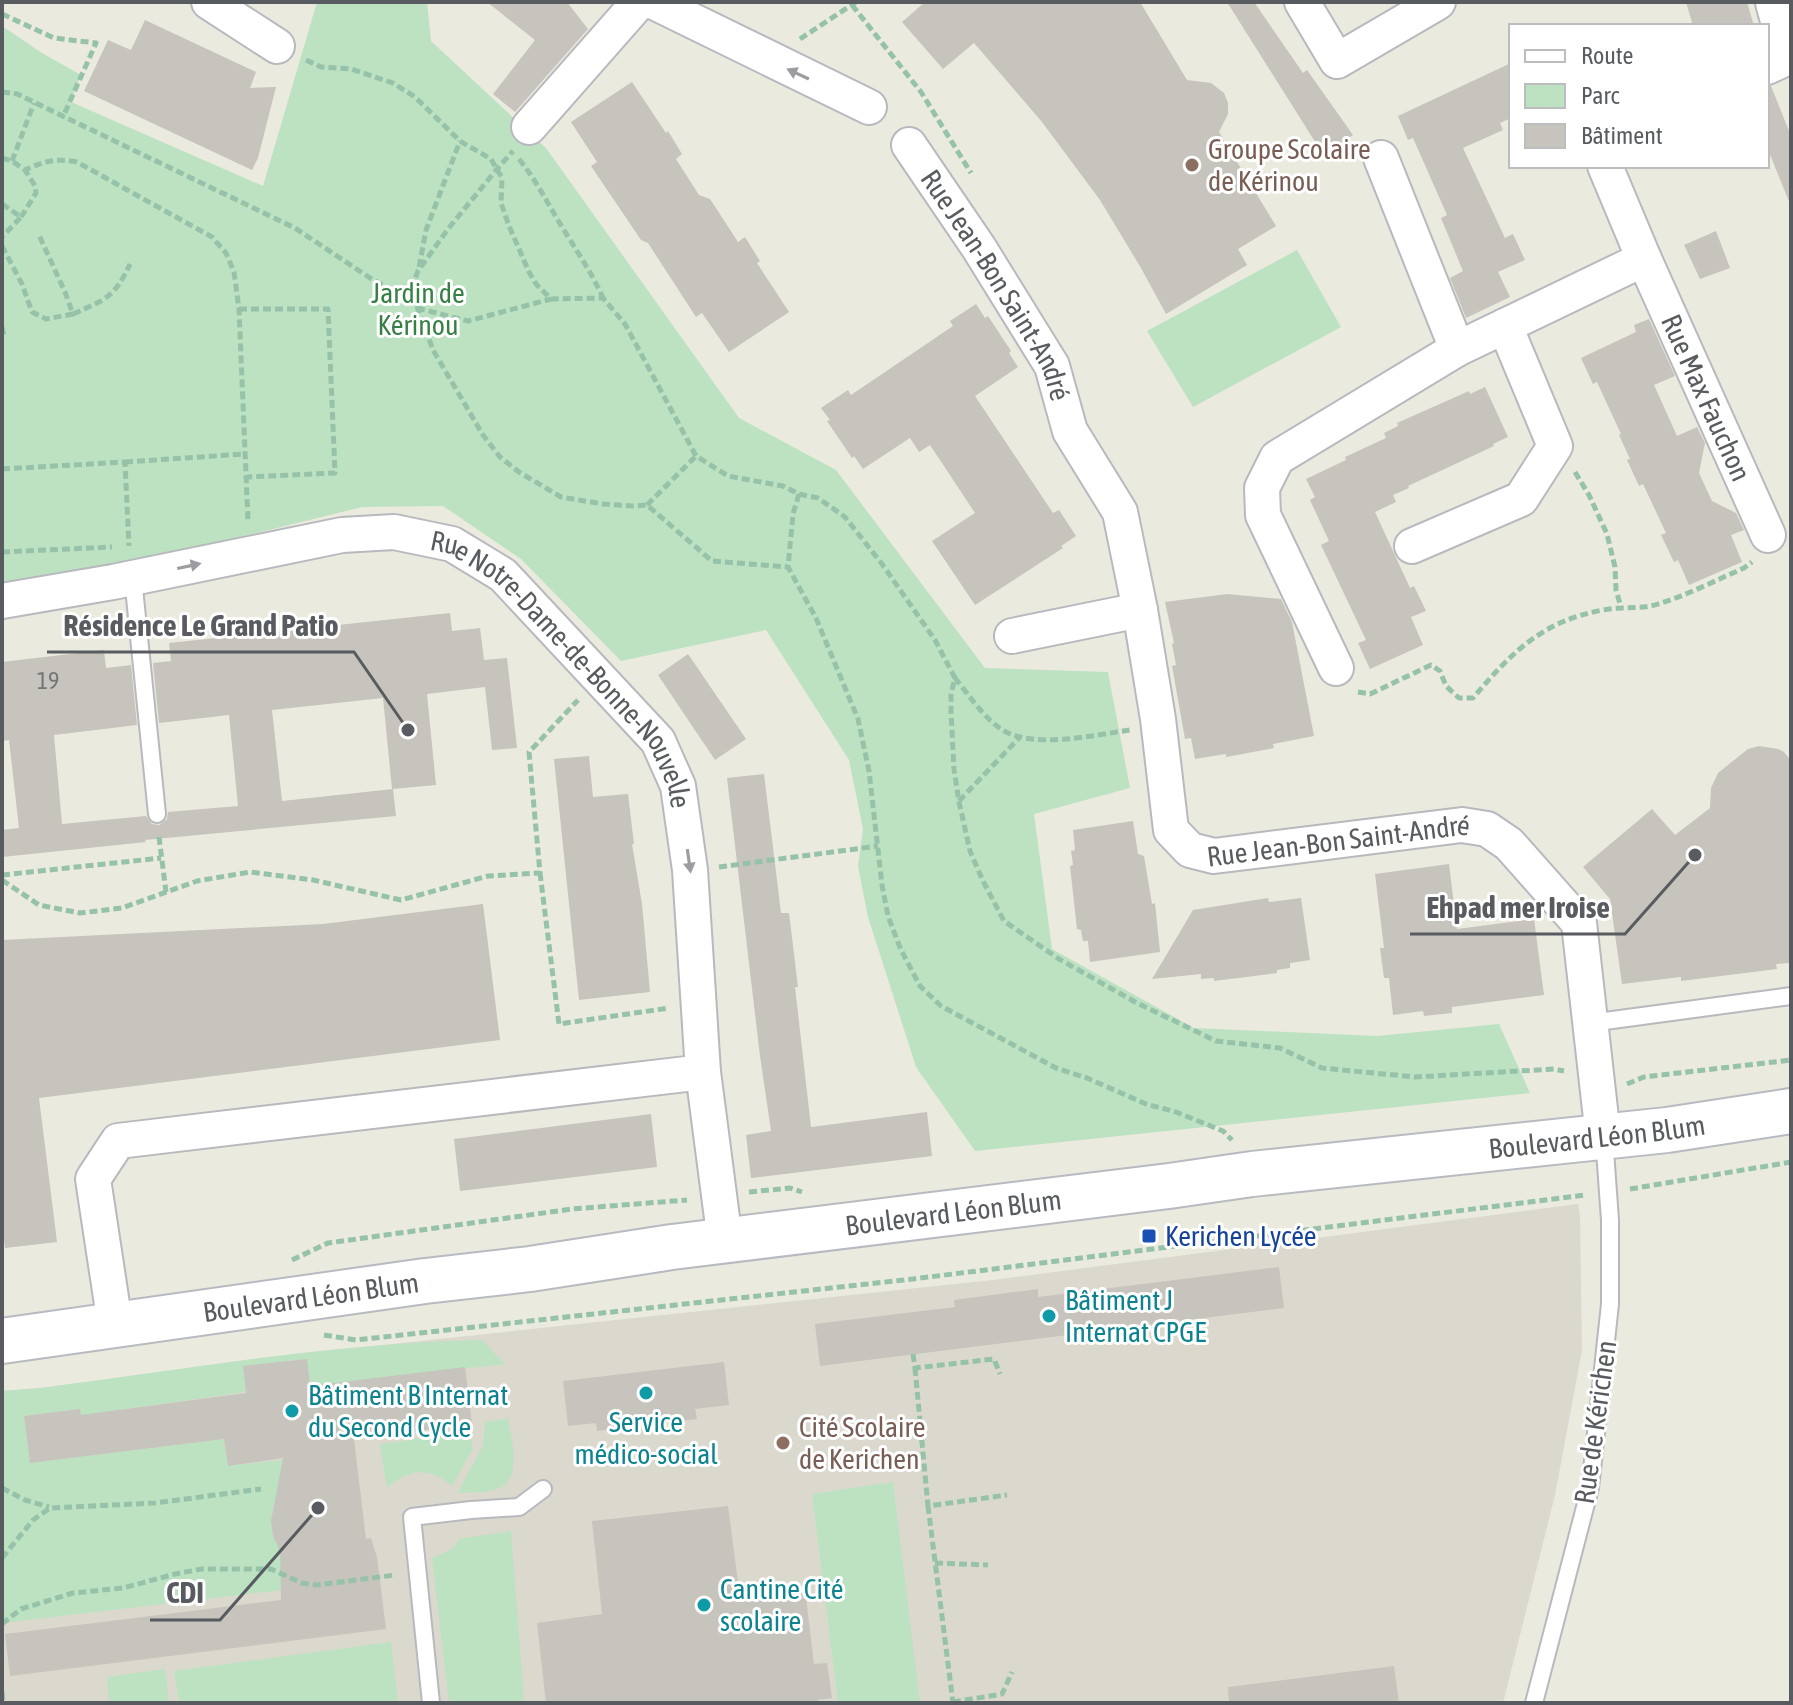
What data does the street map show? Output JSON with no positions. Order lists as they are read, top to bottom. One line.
{"streets":{"main road":["Boulevard Léon Blum"],"street":["Rue Jean-Bon Saint-André","Rue Max Fauchon","Rue Notre-Dame-de-Bonne-Nouvelle"],"lane":["Rue de Kérichen"]},"crossings":[["Rue Jean-Bon Saint-André","Boulevard Léon Blum"],["Rue Jean-Bon Saint-André","Rue de Kérichen"],["Rue Notre-Dame-de-Bonne-Nouvelle","Boulevard Léon Blum"],["Boulevard Léon Blum","Rue de Kérichen"]],"parks":["Jardin de Kérinou"],"places":{"other":["Groupe Scolaire de Kérinou","Résidence Le Grand Patio","Ehpad mer Iroise","Bâtiment J Internat CPGE","Service médico-social","Bâtiment B Internat du Second Cycle","Cité Scolaire de Kerichen","CDI","Cantine Cité scolaire"],"transit":["Kerichen Lycée"]},"house_numbers":["19"],"legend":["Route","Parc","Bâtiment"]}
